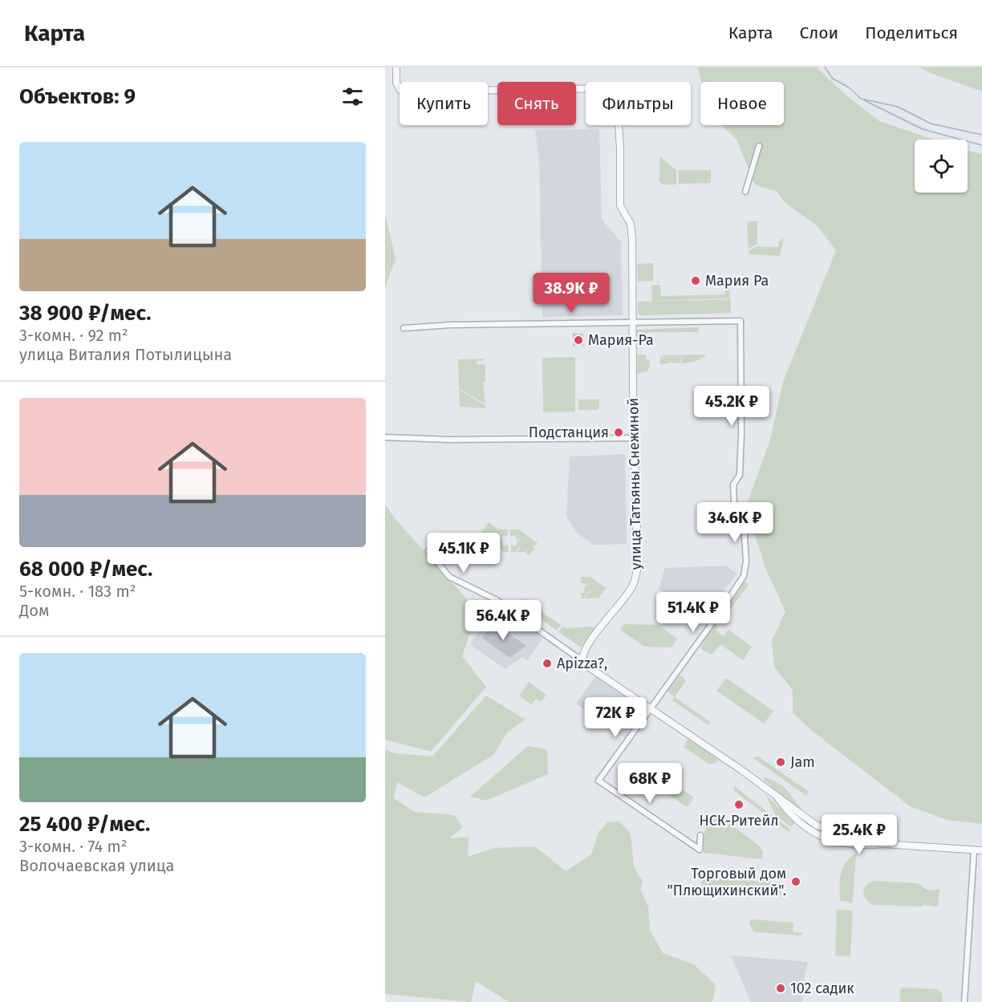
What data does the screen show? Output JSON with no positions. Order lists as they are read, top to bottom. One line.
{"streets":{"street":["улица Татьяны Снежиной"]},"places":["Мария Ра","Мария-Ра","Подстанция","Apizza?,","Jam","НСК-Ритейл","Торговый дом \"Плющихинский\".","102 садик"],"page":{"header":"Карта","nav":["Карта","Слои","Поделиться"],"heading":"Объектов: 9","chip":["Купить","Снять","Фильтры","Новое"],"list":[{"name":"38 900 ₽/мес.","note":"3-комн. · 92 m² · улица Виталия Потылицына"},{"name":"68 000 ₽/мес.","note":"5-комн. · 183 m² · Дом"},{"name":"25 400 ₽/мес.","note":"3-комн. · 74 m² · Волочаевская улица"}],"price":["38.9K ₽","45.2K ₽","34.6K ₽","45.1K ₽","51.4K ₽","56.4K ₽","72K ₽","68K ₽","25.4K ₽"]}}
